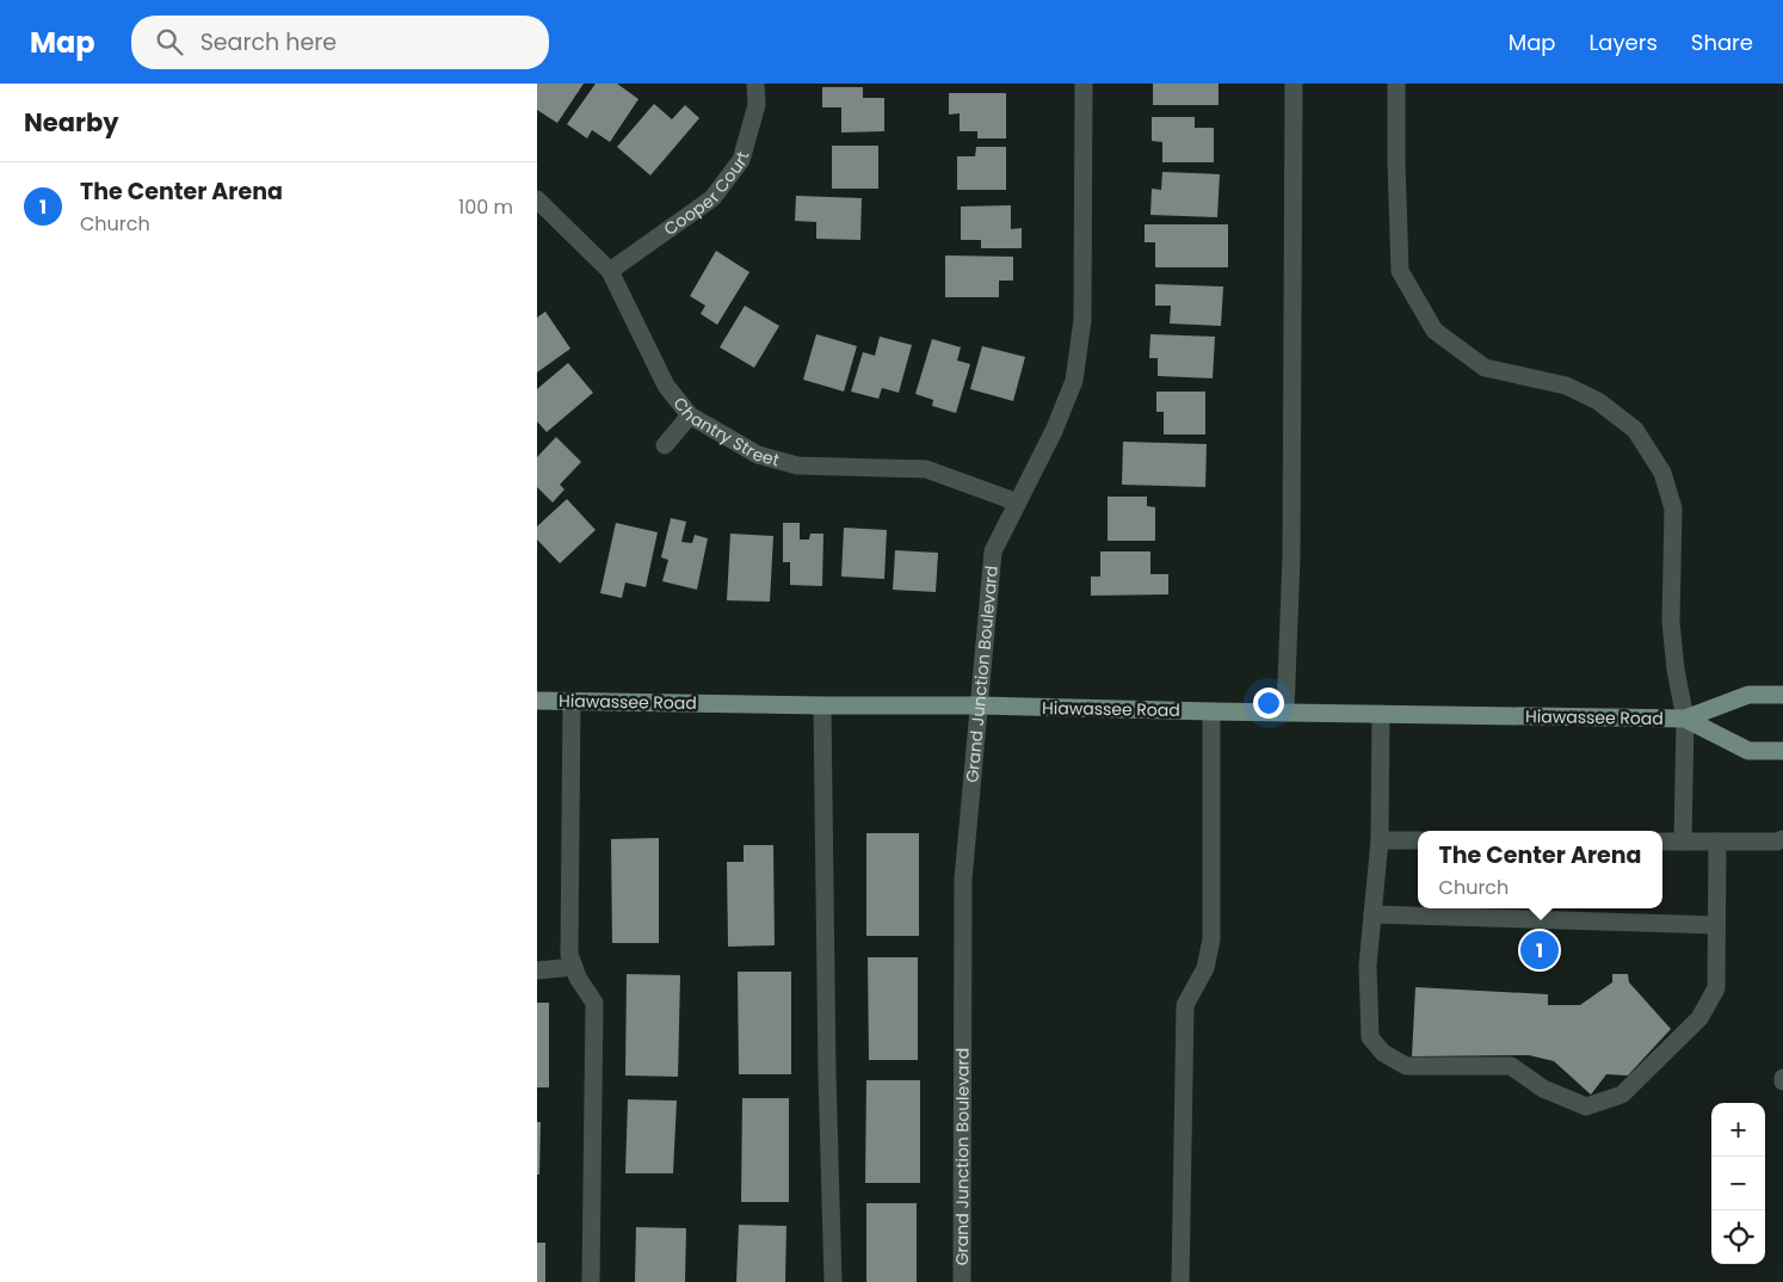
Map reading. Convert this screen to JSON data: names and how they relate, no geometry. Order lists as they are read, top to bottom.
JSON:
{
  "streets": {
    "main road": ["Hiawassee Road"],
    "street": ["Cooper Court", "Chantry Street", "Grand Junction Boulevard"]
  },
  "crossings": [
    ["Cooper Court", "Chantry Street"],
    ["Chantry Street", "Grand Junction Boulevard"],
    ["Grand Junction Boulevard", "Hiawassee Road"]
  ],
  "page": {
    "header": "Map",
    "search": "Search here",
    "nav": ["Map", "Layers", "Share"],
    "heading": "Nearby",
    "list": [
      {
        "mark": "1",
        "name": "The Center Arena",
        "note": "Church",
        "value": "100 m"
      }
    ],
    "popup": ["The Center Arena", "Church"],
    "pins": "1",
    "map_buttons": ["+", "−"]
  }
}
